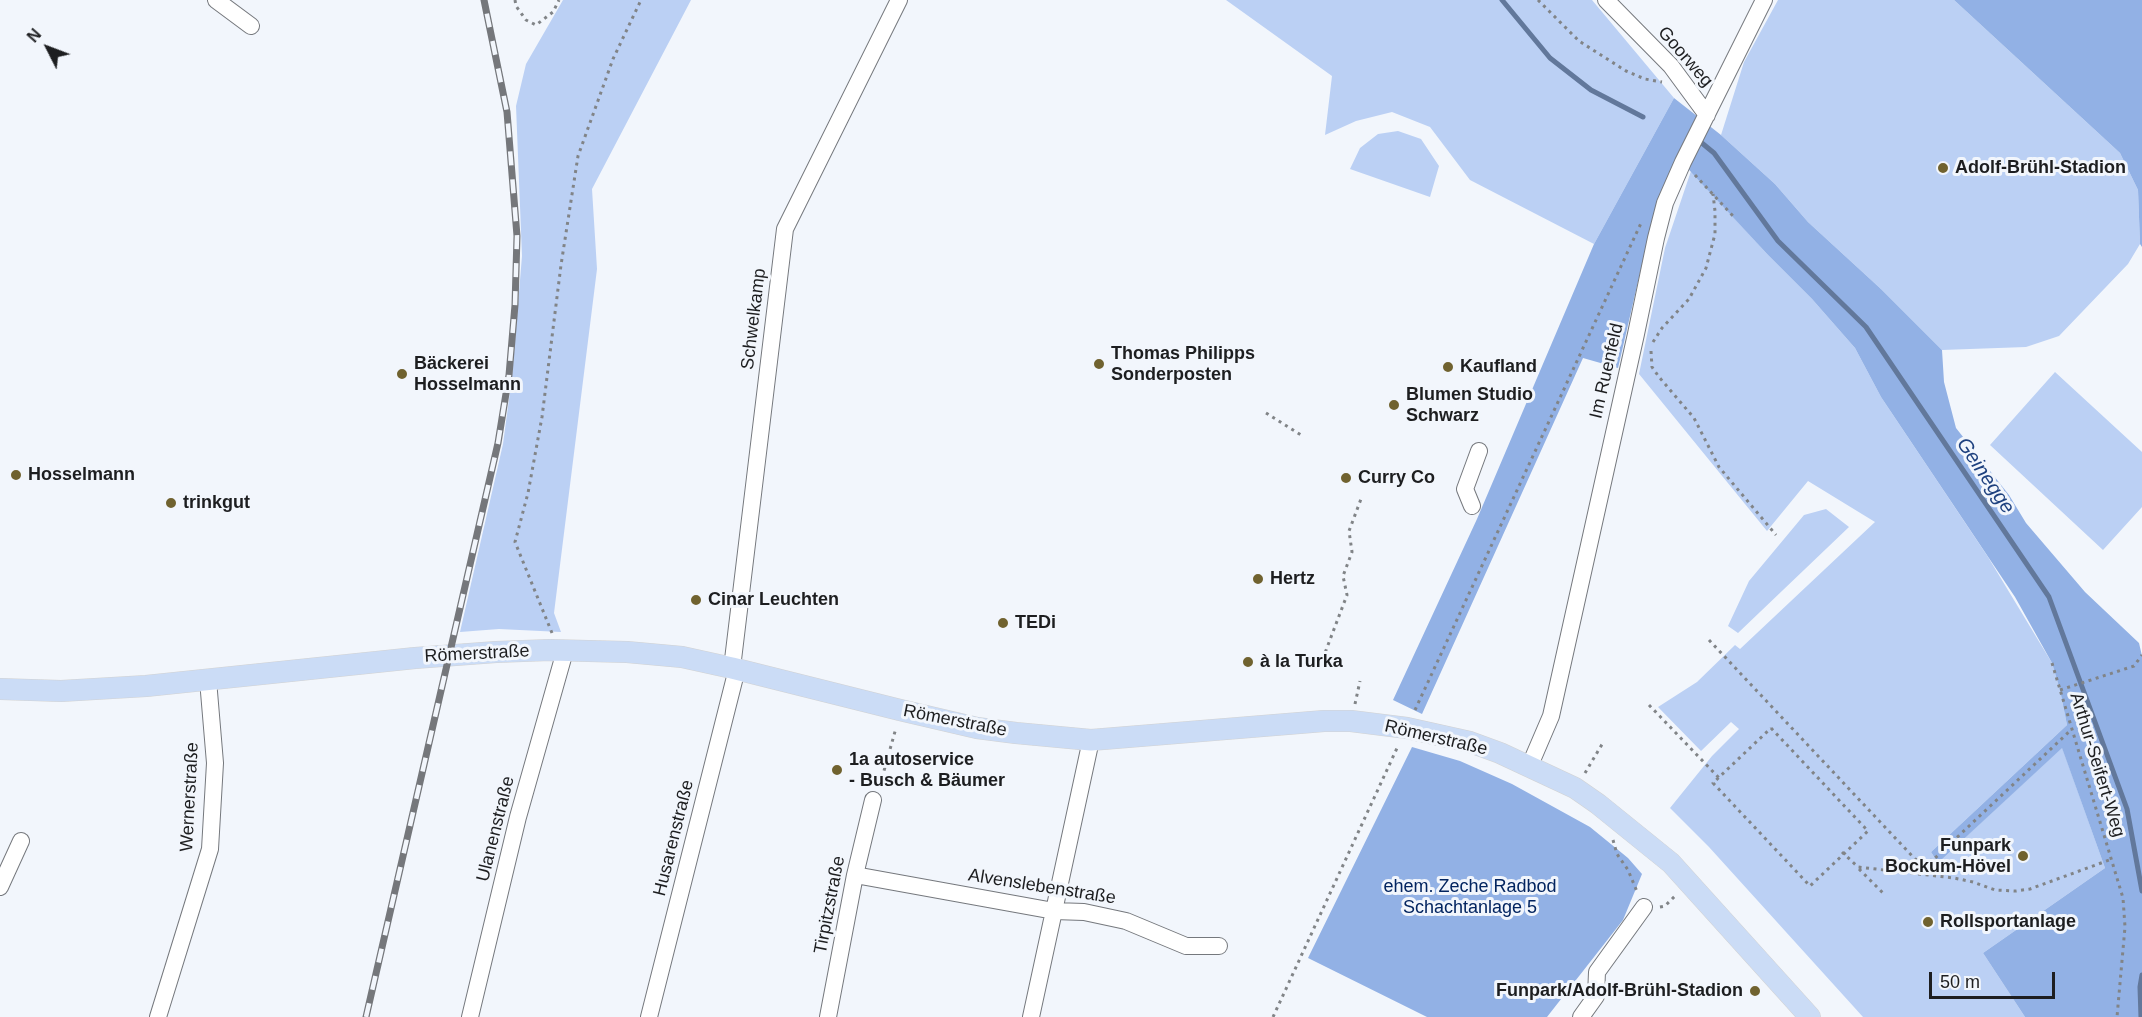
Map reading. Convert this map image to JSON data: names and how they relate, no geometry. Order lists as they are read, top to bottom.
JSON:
{
  "streets": {
    "main road": ["Römerstraße"],
    "street": [
      "Goorweg",
      "Schwelkamp",
      "Im Ruenfeld",
      "Wernerstraße",
      "Ulanenstraße",
      "Husarenstraße",
      "Alvenslebenstraße",
      "Tirpitzstraße"
    ],
    "path": ["Arthur-Seifert-Weg"]
  },
  "crossings": [
    ["Goorweg", "Im Ruenfeld"],
    ["Schwelkamp", "Römerstraße"],
    ["Schwelkamp", "Husarenstraße"],
    ["Im Ruenfeld", "Römerstraße"],
    ["Römerstraße", "Wernerstraße"],
    ["Römerstraße", "Ulanenstraße"],
    ["Römerstraße", "Husarenstraße"],
    ["Alvenslebenstraße", "Tirpitzstraße"]
  ],
  "water": ["Geinegge"],
  "parks": ["ehem. Zeche Radbod Schachtanlage 5"],
  "places": [
    "Adolf-Brühl-Stadion",
    "Thomas Philipps Sonderposten",
    "Kaufland",
    "Bäckerei Hosselmann",
    "Blumen Studio Schwarz",
    "Hosselmann",
    "Curry Co",
    "trinkgut",
    "Hertz",
    "Cinar Leuchten",
    "TEDi",
    "à la Turka",
    "1a autoservice - Busch & Bäumer",
    "Funpark Bockum-Hövel",
    "Rollsportanlage",
    "Funpark/Adolf-Brühl-Stadion"
  ],
  "scale_bar": "50 m",
  "north": "top left"
}
